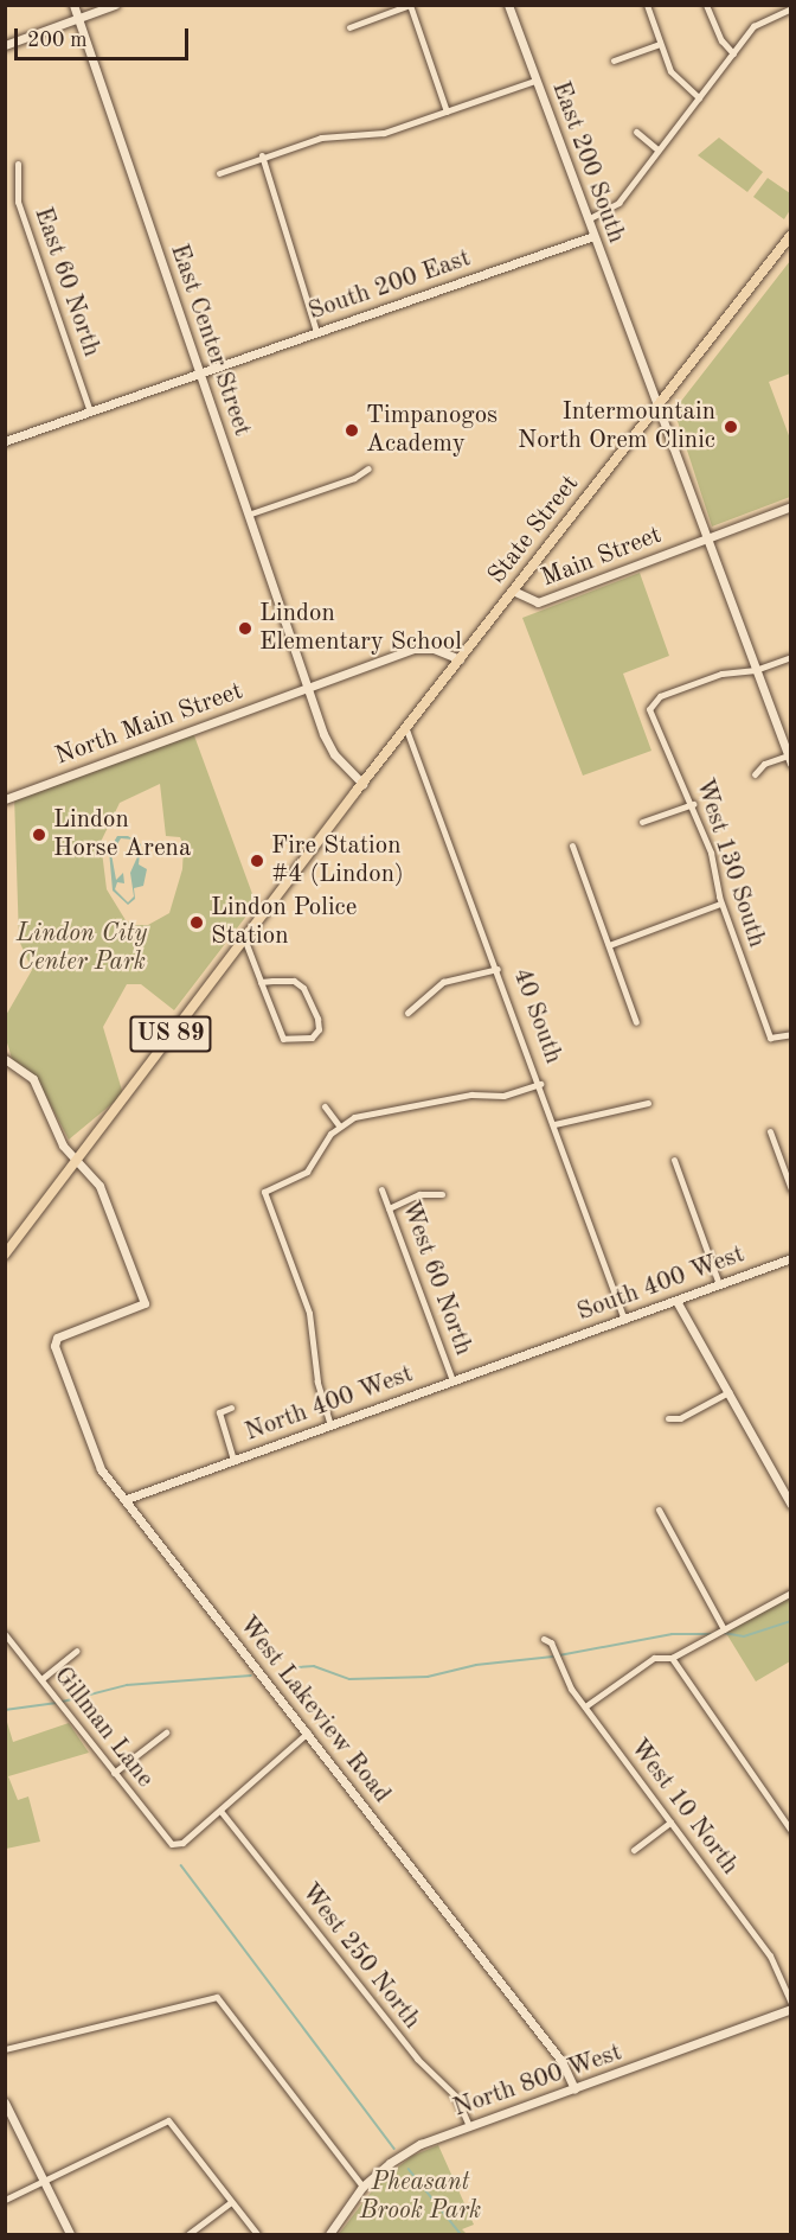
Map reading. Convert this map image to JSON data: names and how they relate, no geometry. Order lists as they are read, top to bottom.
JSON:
{
  "streets": {
    "main road": ["State Street", "US 89"],
    "street": [
      "East 200 South",
      "East 60 North",
      "South 200 East",
      "East Center Street",
      "Main Street",
      "North Main Street",
      "West 130 South",
      "40 South",
      "West 60 North",
      "South 400 West",
      "North 400 West",
      "West Lakeview Road",
      "Gillman Lane",
      "West 10 North",
      "West 250 North",
      "North 800 West"
    ]
  },
  "crossings": [
    ["East 200 South", "South 200 East"],
    ["East 200 South", "State Street"],
    ["East 200 South", "Main Street"],
    ["East 60 North", "South 200 East"],
    ["South 200 East", "East Center Street"],
    ["East Center Street", "State Street"],
    ["East Center Street", "North Main Street"],
    ["East Center Street", "US 89"],
    ["State Street", "Main Street"],
    ["State Street", "40 South"],
    ["State Street", "US 89"],
    ["40 South", "South 400 West"],
    ["US 89", "West Lakeview Road"],
    ["West 60 North", "North 400 West"],
    ["South 400 West", "North 400 West"],
    ["North 400 West", "West Lakeview Road"],
    ["West Lakeview Road", "North 800 West"],
    ["Gillman Lane", "West 250 North"],
    ["West 250 North", "North 800 West"]
  ],
  "parks": ["Lindon City Center Park", "Pheasant Brook Park"],
  "places": [
    "Intermountain North Orem Clinic",
    "Timpanogos Academy",
    "Lindon Elementary School",
    "Lindon Horse Arena",
    "Fire Station #4 (Lindon)",
    "Lindon Police Station"
  ],
  "scale_bar": "200 m"
}
